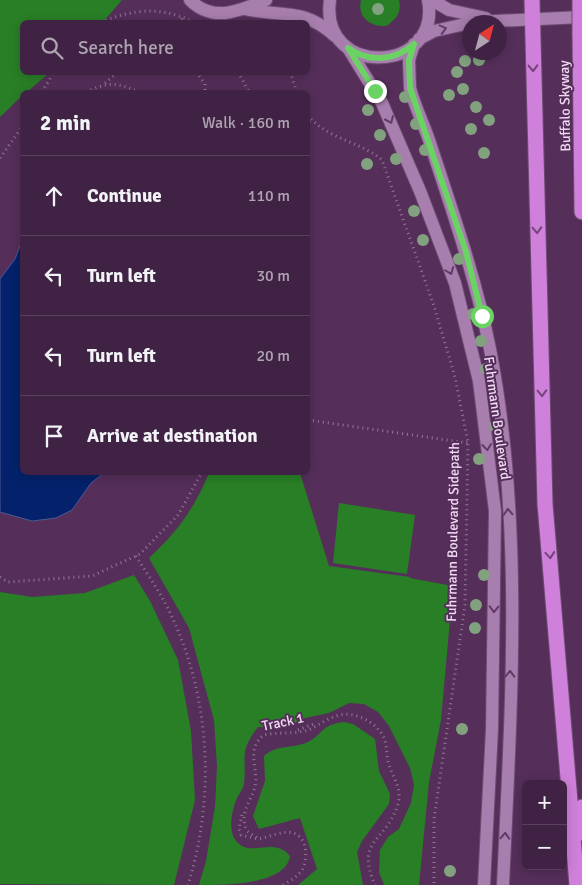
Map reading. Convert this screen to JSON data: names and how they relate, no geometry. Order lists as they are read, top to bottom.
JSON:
{
  "streets": {
    "highway": ["Buffalo Skyway"],
    "street": ["Fuhrmann Boulevard"],
    "path": ["Fuhrmann Boulevard Sidepath", "Track 1"]
  },
  "north": "top right",
  "page": {
    "search": "Search here",
    "heading": ["2 min", "Walk · 160 m"],
    "list": [
      ["Continue", "110 m"],
      ["Turn left", "30 m"],
      ["Turn left", "20 m"],
      "Arrive at destination"
    ],
    "map_buttons": ["+", "−"]
  }
}
